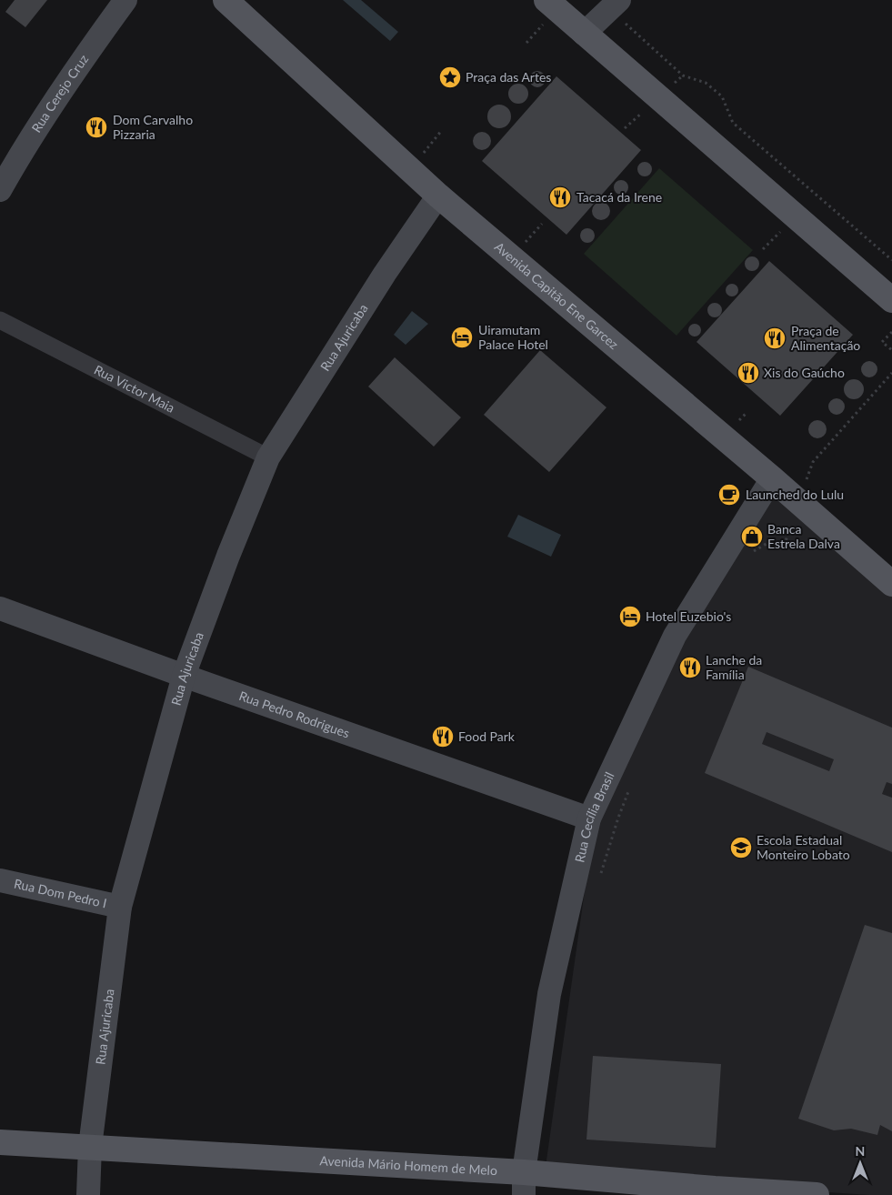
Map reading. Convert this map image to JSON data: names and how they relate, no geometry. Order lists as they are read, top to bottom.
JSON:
{
  "streets": {
    "main road": ["Avenida Capitão Ene Garcez", "Avenida Mário Homem de Melo"],
    "street": [
      "Rua Cerejo Cruz",
      "Rua Ajuricaba",
      "Rua Victor Maia",
      "Rua Pedro Rodrigues",
      "Rua Cecília Brasil",
      "Rua Dom Pedro I"
    ]
  },
  "crossings": [
    ["Avenida Capitão Ene Garcez", "Rua Ajuricaba"],
    ["Avenida Capitão Ene Garcez", "Rua Cecília Brasil"],
    ["Rua Ajuricaba", "Rua Victor Maia"],
    ["Rua Ajuricaba", "Rua Pedro Rodrigues"],
    ["Rua Ajuricaba", "Rua Dom Pedro I"],
    ["Rua Ajuricaba", "Avenida Mário Homem de Melo"],
    ["Rua Pedro Rodrigues", "Rua Cecília Brasil"],
    ["Rua Cecília Brasil", "Avenida Mário Homem de Melo"]
  ],
  "places": {
    "place": ["Praça das Artes"],
    "restaurant": [
      "Dom Carvalho Pizzaria",
      "Tacacá da Irene",
      "Praça de Alimentação",
      "Xis do Gaúcho",
      "Lanche da Família",
      "Food Park"
    ],
    "hotel": ["Uiramutam Palace Hotel", "Hotel Euzebio's"],
    "cafe": ["Launched do Lulu"],
    "shop": ["Banca Estrela Dalva"],
    "school or university": ["Escola Estadual Monteiro Lobato"]
  },
  "north": "top"
}
